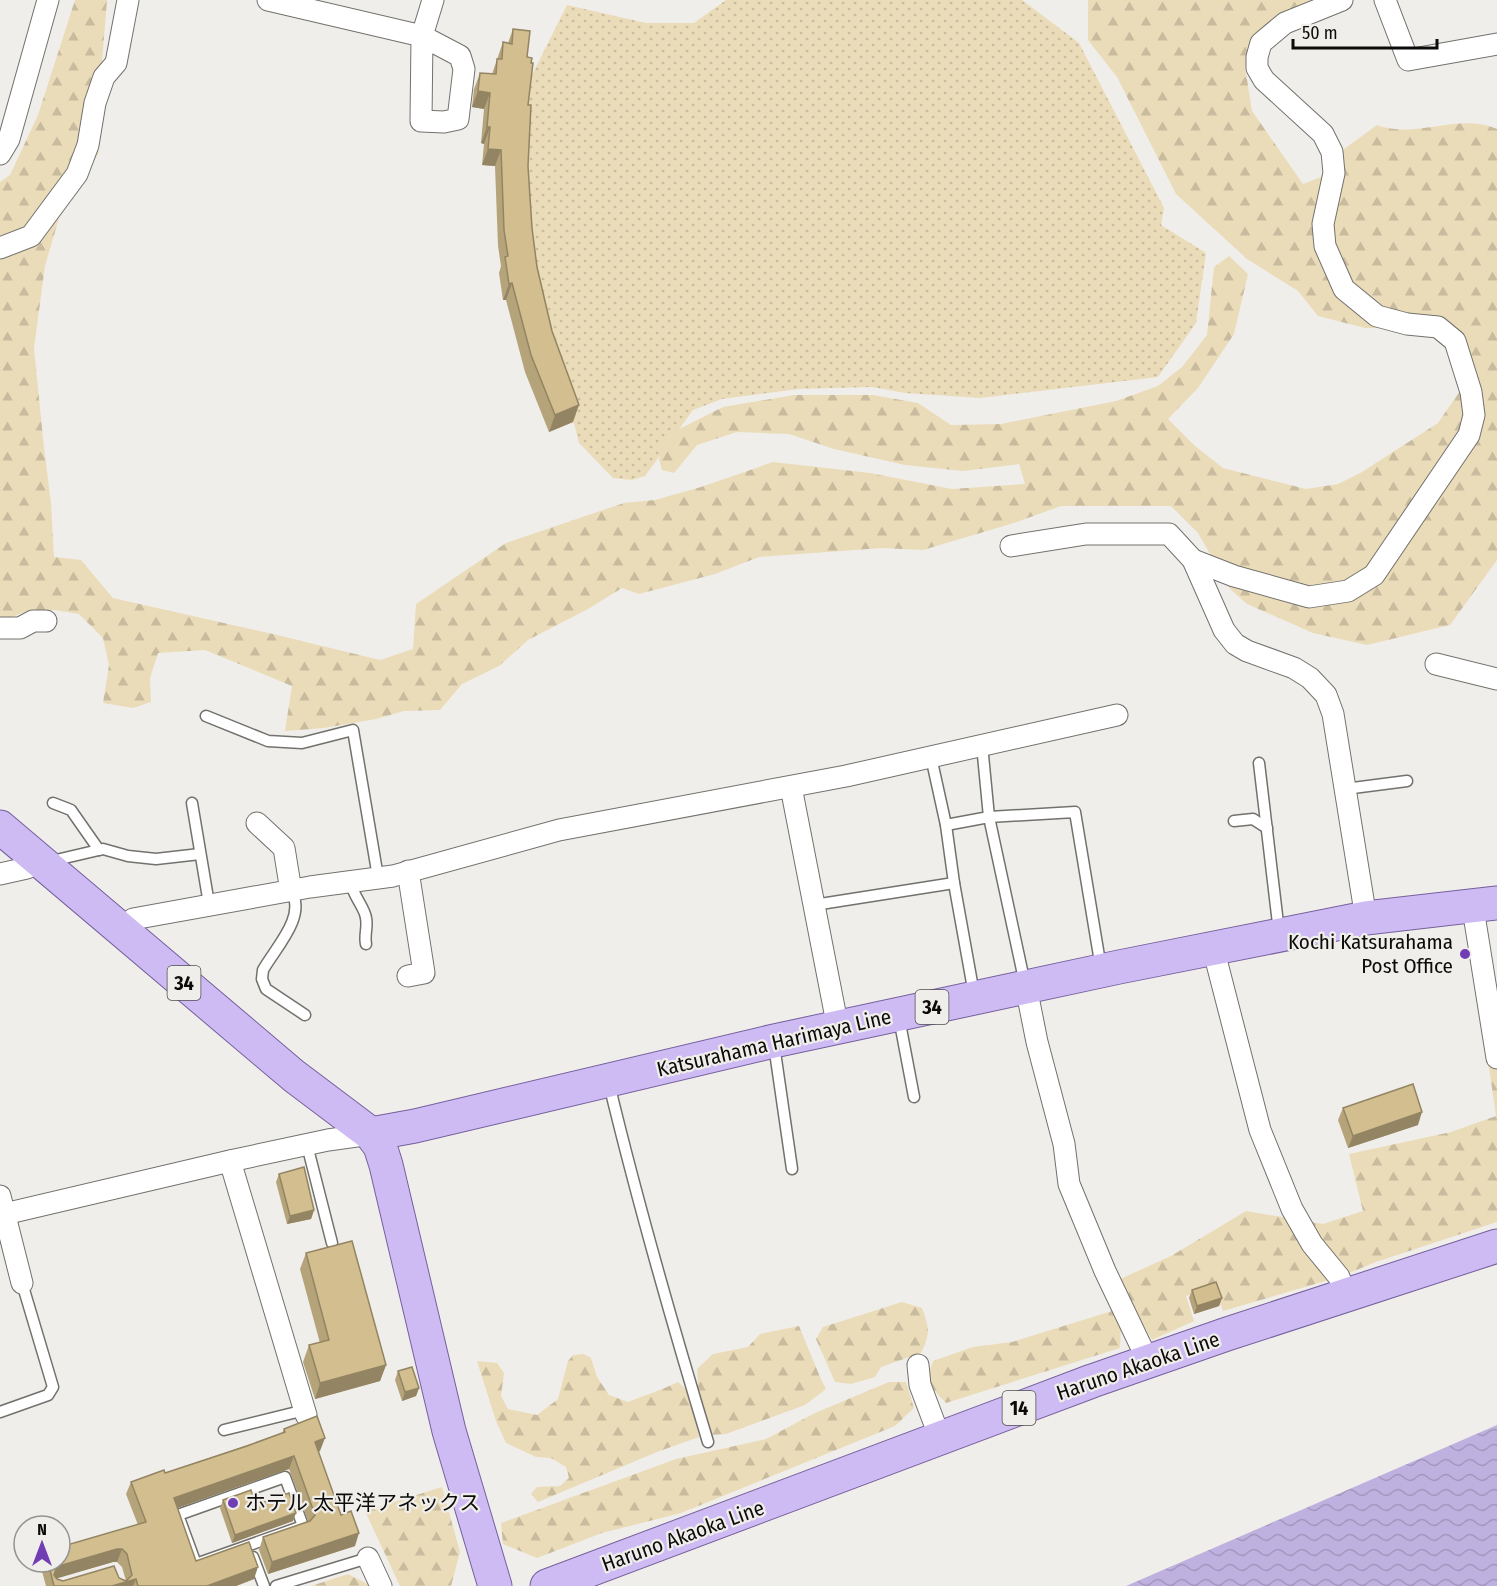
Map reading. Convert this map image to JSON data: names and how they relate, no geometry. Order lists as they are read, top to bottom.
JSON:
{
  "streets": {
    "main road": [
      "34",
      "Katsurahama Harimaya Line",
      "Haruno Akaoka Line",
      "14"
    ]
  },
  "crossings": [
    ["34", "Katsurahama Harimaya Line"]
  ],
  "places": ["Kochi Katsurahama Post Office", "ホテル 太平洋アネックス"],
  "scale_bar": "50 m",
  "north": "top"
}
